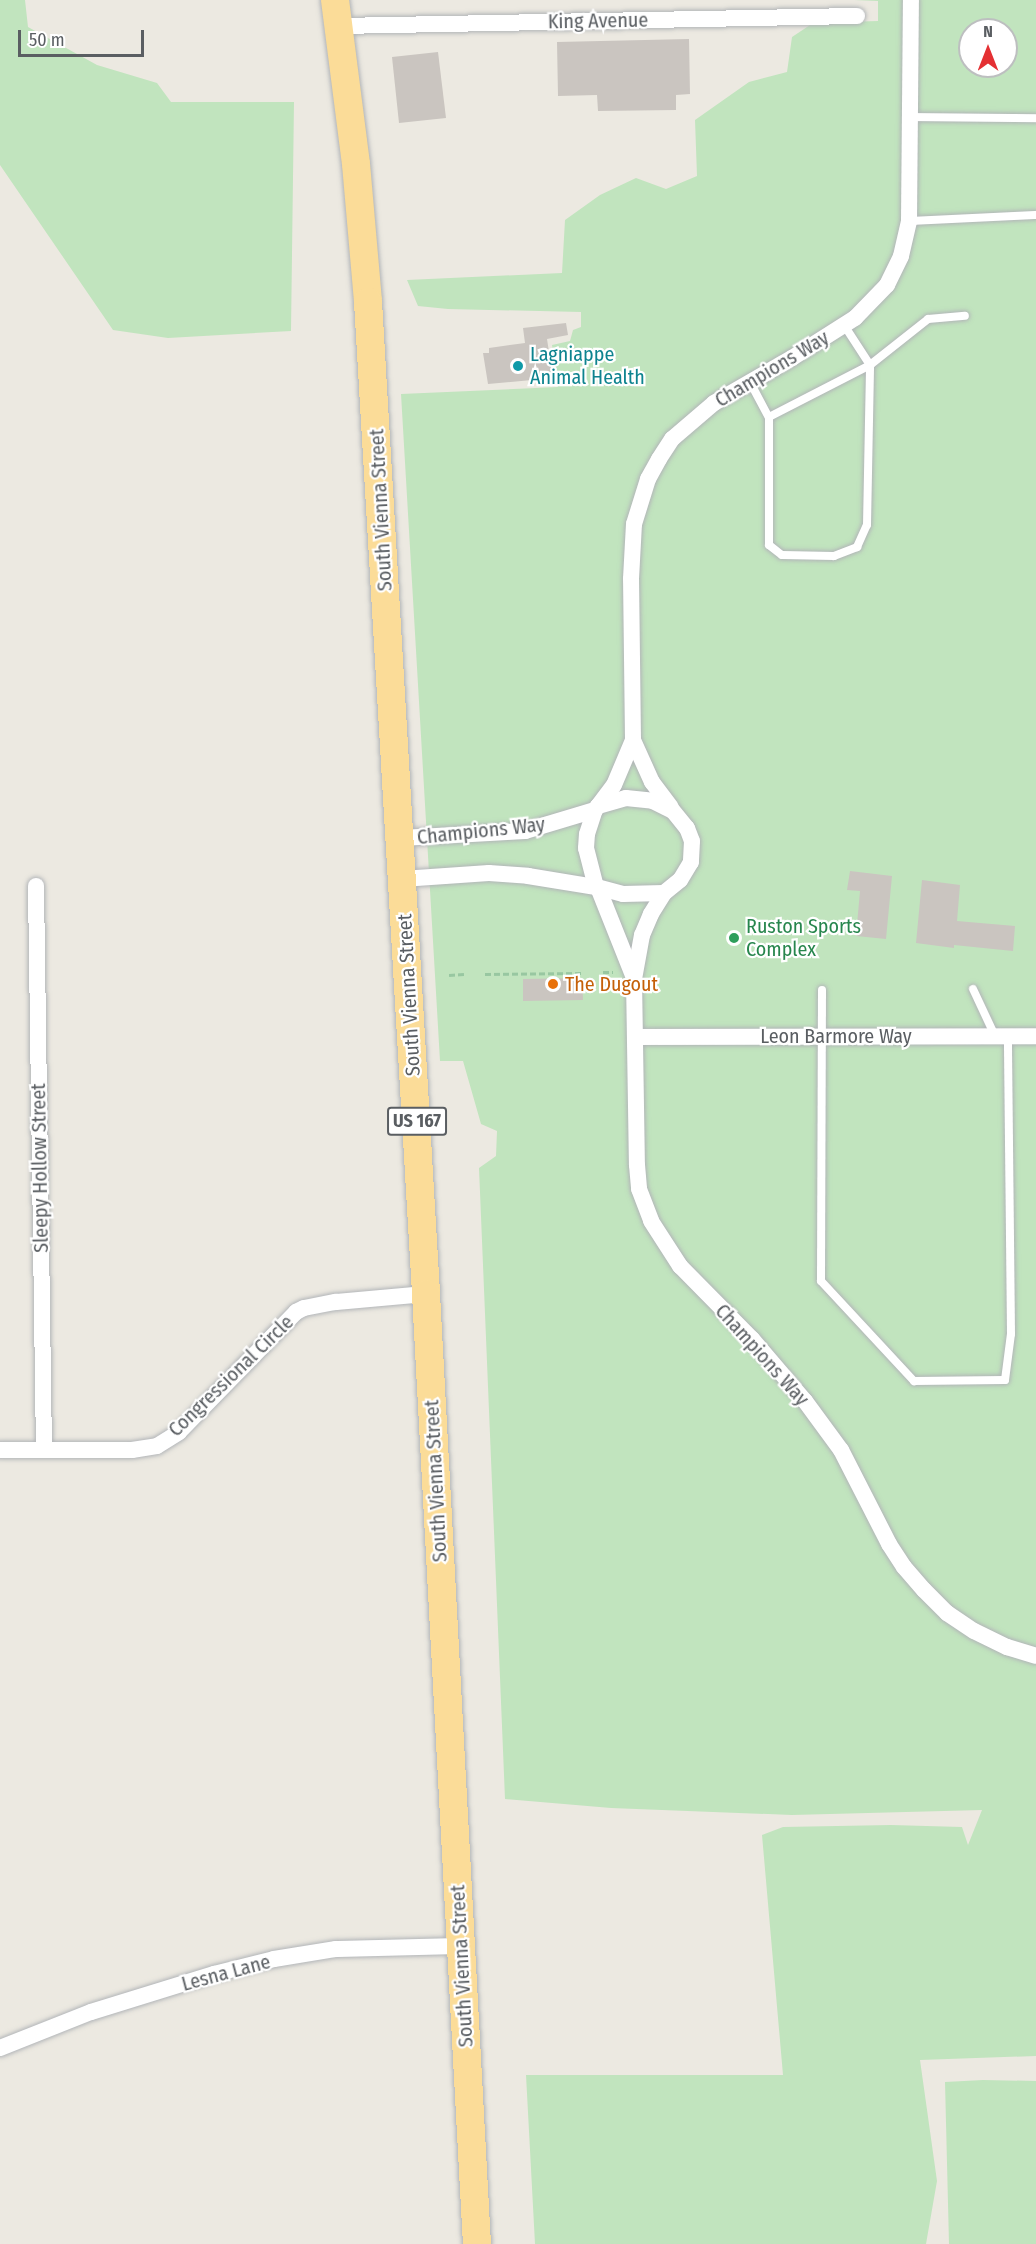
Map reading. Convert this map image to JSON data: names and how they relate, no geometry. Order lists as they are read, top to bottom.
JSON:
{
  "streets": {
    "highway": ["South Vienna Street", "US 167"],
    "street": [
      "King Avenue",
      "Champions Way",
      "Leon Barmore Way",
      "Sleepy Hollow Street",
      "Congressional Circle",
      "Lesna Lane"
    ]
  },
  "crossings": [
    ["King Avenue", "South Vienna Street"],
    ["Champions Way", "South Vienna Street"],
    ["Champions Way", "Leon Barmore Way"],
    ["South Vienna Street", "Congressional Circle"],
    ["South Vienna Street", "Lesna Lane"],
    ["Sleepy Hollow Street", "Congressional Circle"]
  ],
  "places": ["Lagniappe Animal Health", "Ruston Sports Complex", "The Dugout"],
  "scale_bar": "50 m",
  "north": "top"
}
